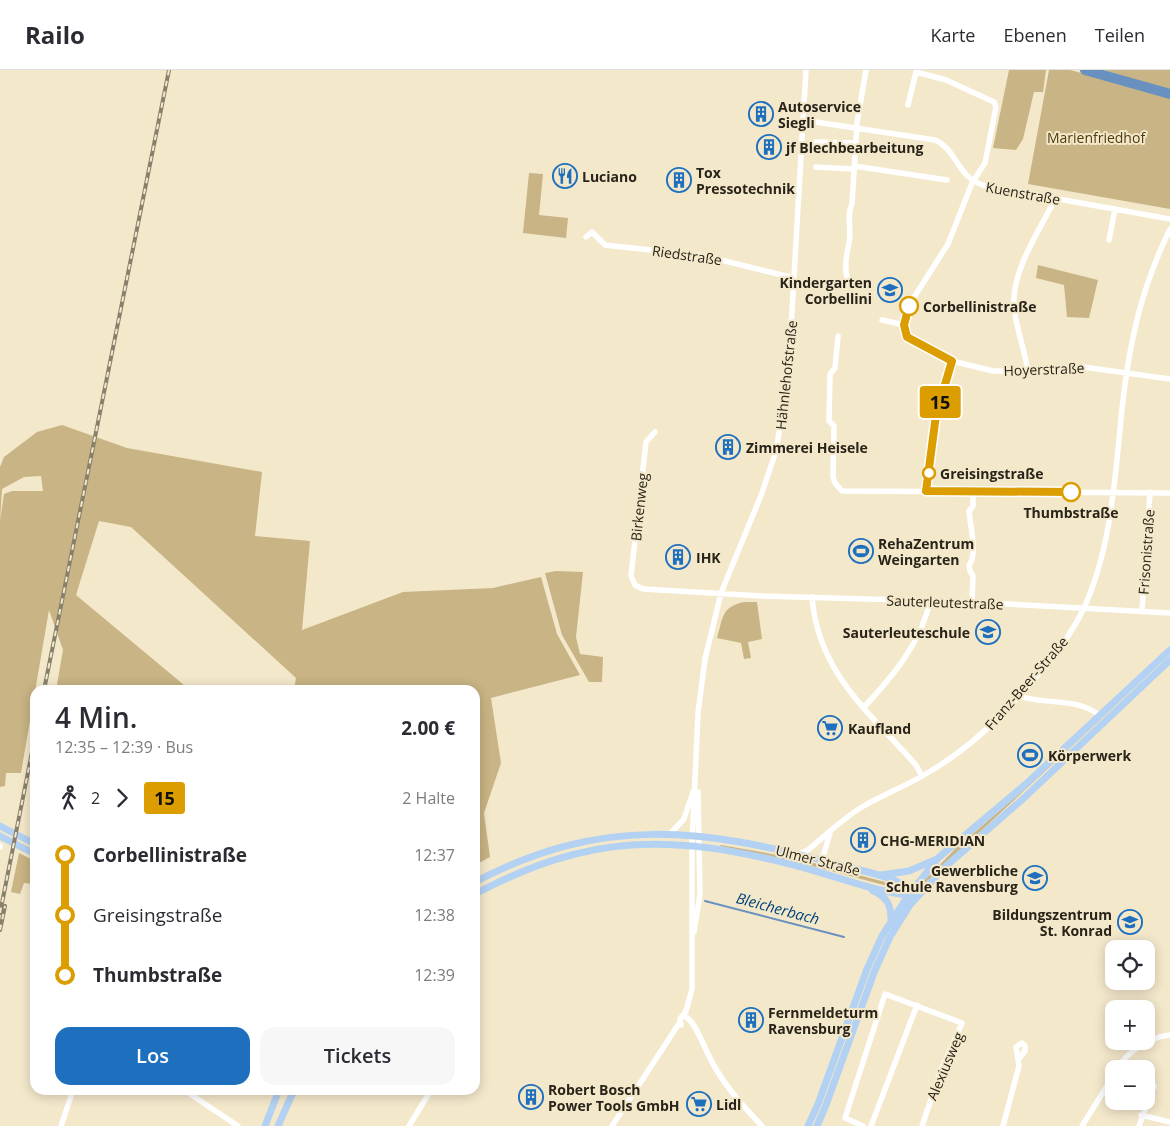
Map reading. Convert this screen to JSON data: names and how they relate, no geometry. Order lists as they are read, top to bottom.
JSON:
{
  "streets": {
    "main road": ["Ulmer Straße"],
    "street": [
      "Kuenstraße",
      "Riedstraße",
      "Hoyerstraße",
      "Hähnlehofstraße",
      "Birkenweg",
      "Frisonistraße",
      "Sauterleutestraße",
      "Franz-Beer-Straße",
      "Alexiusweg"
    ]
  },
  "crossings": [
    ["Kuenstraße", "Hähnlehofstraße"],
    ["Riedstraße", "Hähnlehofstraße"],
    ["Hoyerstraße", "Franz-Beer-Straße"],
    ["Hähnlehofstraße", "Sauterleutestraße"],
    ["Birkenweg", "Sauterleutestraße"],
    ["Frisonistraße", "Sauterleutestraße"],
    ["Sauterleutestraße", "Franz-Beer-Straße"],
    ["Franz-Beer-Straße", "Ulmer Straße"]
  ],
  "water": ["Bleicherbach"],
  "parks": ["Marienfriedhof"],
  "places": {
    "building": [
      "Autoservice Siegli",
      "jf Blechbearbeitung",
      "Tox Pressotechnik",
      "Zimmerei Heisele",
      "IHK",
      "CHG-MERIDIAN",
      "Fernmeldeturm Ravensburg",
      "Robert Bosch Power Tools GmbH"
    ],
    "restaurant": ["Luciano"],
    "school or university": [
      "Kindergarten Corbellini",
      "Sauterleuteschule",
      "Gewerbliche Schule Ravensburg",
      "Bildungszentrum St. Konrad"
    ],
    "other": ["Corbellinistraße", "Greisingstraße", "Thumbstraße"],
    "sports": ["RehaZentrum Weingarten", "Körperwerk"],
    "supermarket": ["Kaufland", "Lidl"]
  },
  "lines": ["bus line 15"],
  "page": {
    "header": "Railo",
    "nav": ["Karte", "Ebenen", "Teilen"],
    "on_map": "15",
    "heading": ["4 Min.", "12:35 – 12:39 · Bus", "2.00 €"],
    "legs": ["2", "15", "2 Halte"],
    "list": [
      {
        "name": "Corbellinistraße",
        "value": "12:37"
      },
      {
        "name": "Greisingstraße",
        "value": "12:38"
      },
      {
        "name": "Thumbstraße",
        "value": "12:39"
      }
    ],
    "map_buttons": ["+", "−"],
    "buttons": ["Los", "Tickets"]
  }
}
